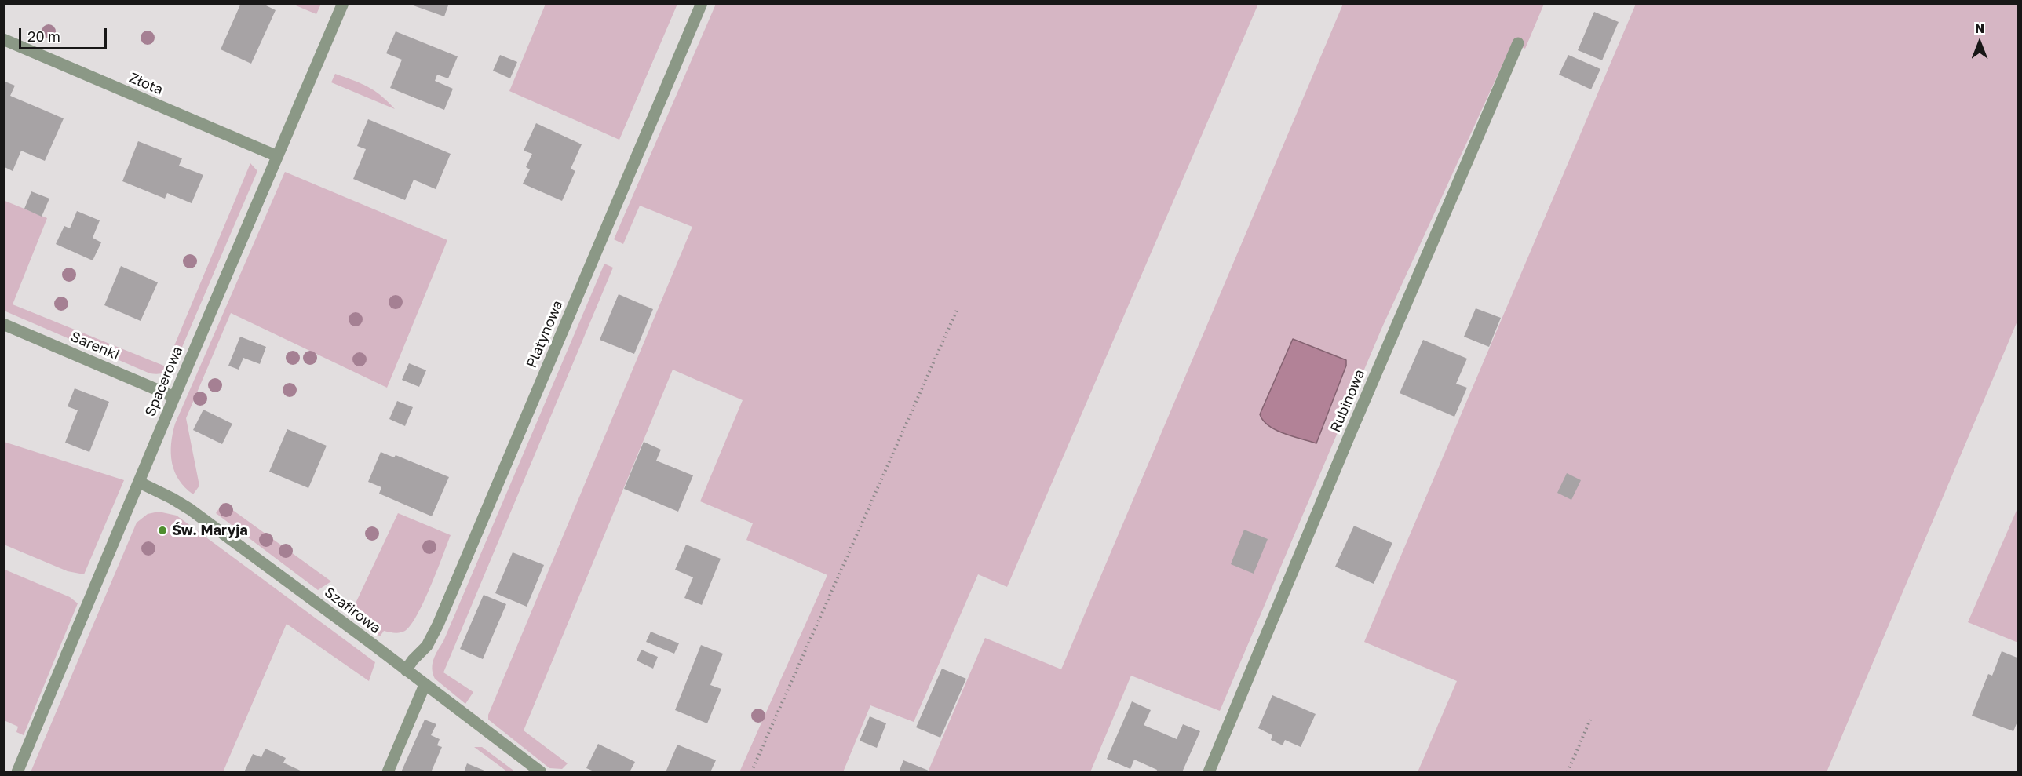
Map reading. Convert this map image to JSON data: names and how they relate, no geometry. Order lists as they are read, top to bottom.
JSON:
{
  "streets": {
    "street": [
      "Złota",
      "Platynowa",
      "Sarenki",
      "Spacerowa",
      "Rubinowa",
      "Szafirowa"
    ]
  },
  "crossings": [
    ["Złota", "Spacerowa"],
    ["Platynowa", "Szafirowa"],
    ["Sarenki", "Spacerowa"],
    ["Spacerowa", "Szafirowa"]
  ],
  "places": ["Św. Maryja"],
  "scale_bar": "20 m",
  "north": "top"
}
